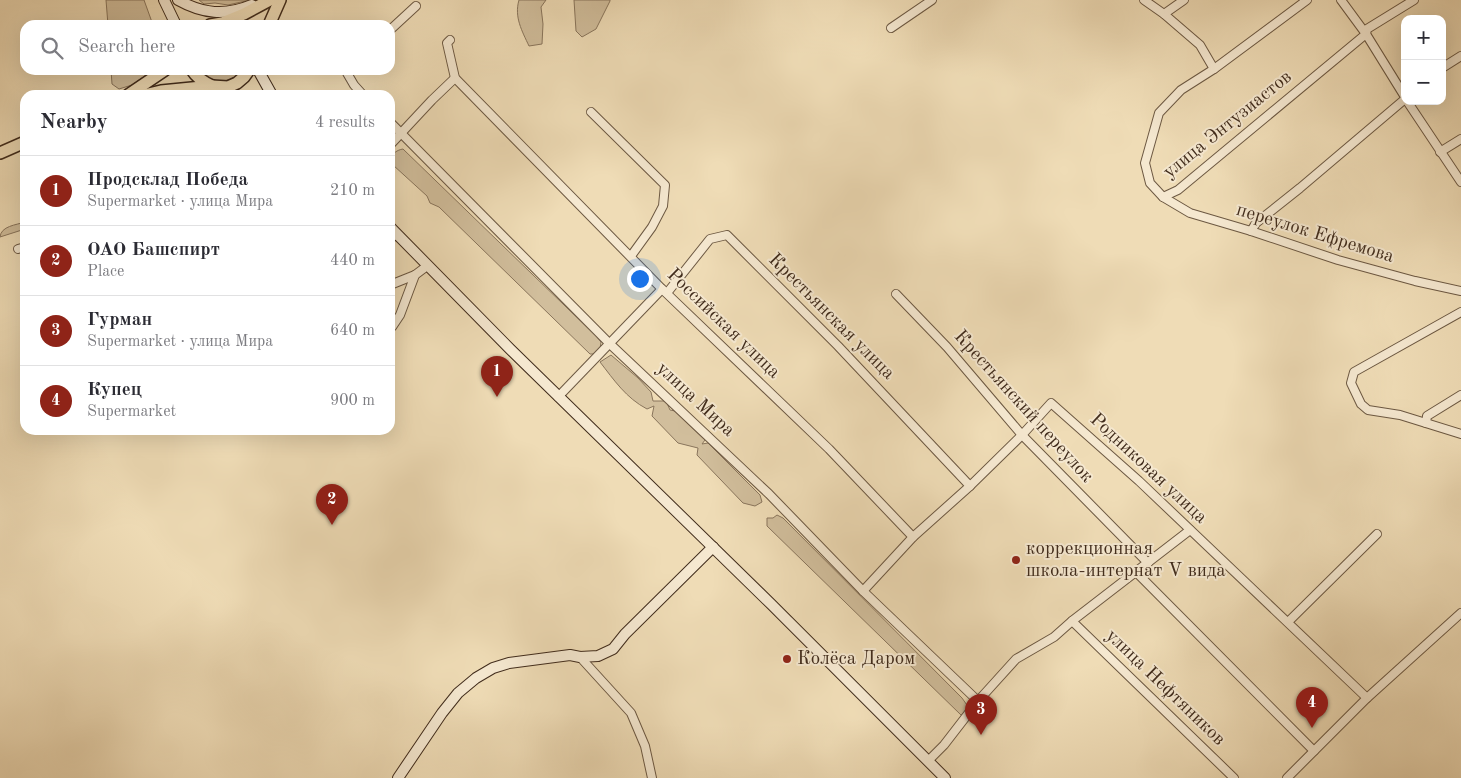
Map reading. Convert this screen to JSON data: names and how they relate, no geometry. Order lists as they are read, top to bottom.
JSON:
{
  "streets": {
    "street": [
      "улица Энтузиастов",
      "переулок Ефремова",
      "Крестьянская улица",
      "Российская улица",
      "улица Мира",
      "Крестьянский переулок",
      "Родниковая улица",
      "улица Нефтяников"
    ]
  },
  "crossings": [
    ["улица Энтузиастов", "переулок Ефремова"],
    ["Крестьянская улица", "Российская улица"],
    ["Крестьянский переулок", "Родниковая улица"]
  ],
  "places": ["коррекционная школа-интернат V вида", "Колёса Даром"],
  "page": {
    "map_buttons": ["+", "−"],
    "search": "Search here",
    "heading": ["Nearby", "4 results"],
    "list": [
      {
        "mark": "1",
        "name": "Продсклад Победа",
        "note": "Supermarket · улица Мира",
        "value": "210 m"
      },
      {
        "mark": "2",
        "name": "ОАО Башспирт",
        "note": "Place",
        "value": "440 m"
      },
      {
        "mark": "3",
        "name": "Гурман",
        "note": "Supermarket · улица Мира",
        "value": "640 m"
      },
      {
        "mark": "4",
        "name": "Купец",
        "note": "Supermarket",
        "value": "900 m"
      }
    ],
    "pins": [
      "1",
      "2",
      "4",
      "3"
    ]
  }
}
